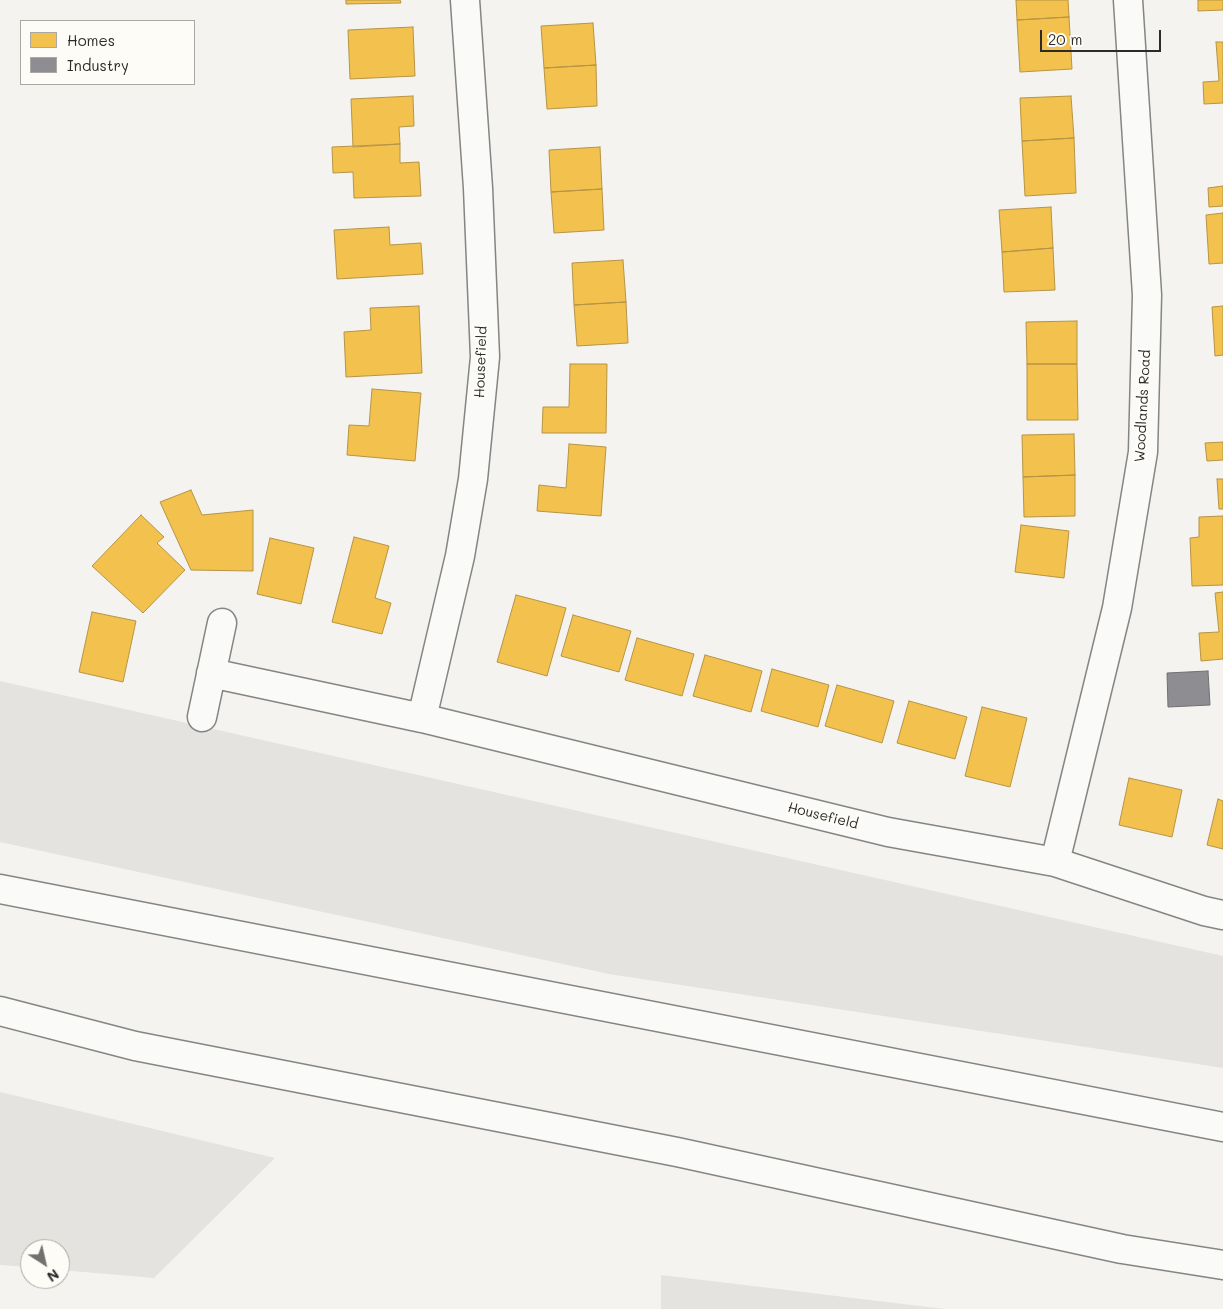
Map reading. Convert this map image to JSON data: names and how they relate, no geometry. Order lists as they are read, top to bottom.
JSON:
{
  "streets": {
    "main road": ["Housefield", "Woodlands Road"]
  },
  "crossings": [
    ["Housefield", "Woodlands Road"]
  ],
  "legend": ["Homes", "Industry"],
  "scale_bar": "20 m",
  "north": "bottom right"
}
